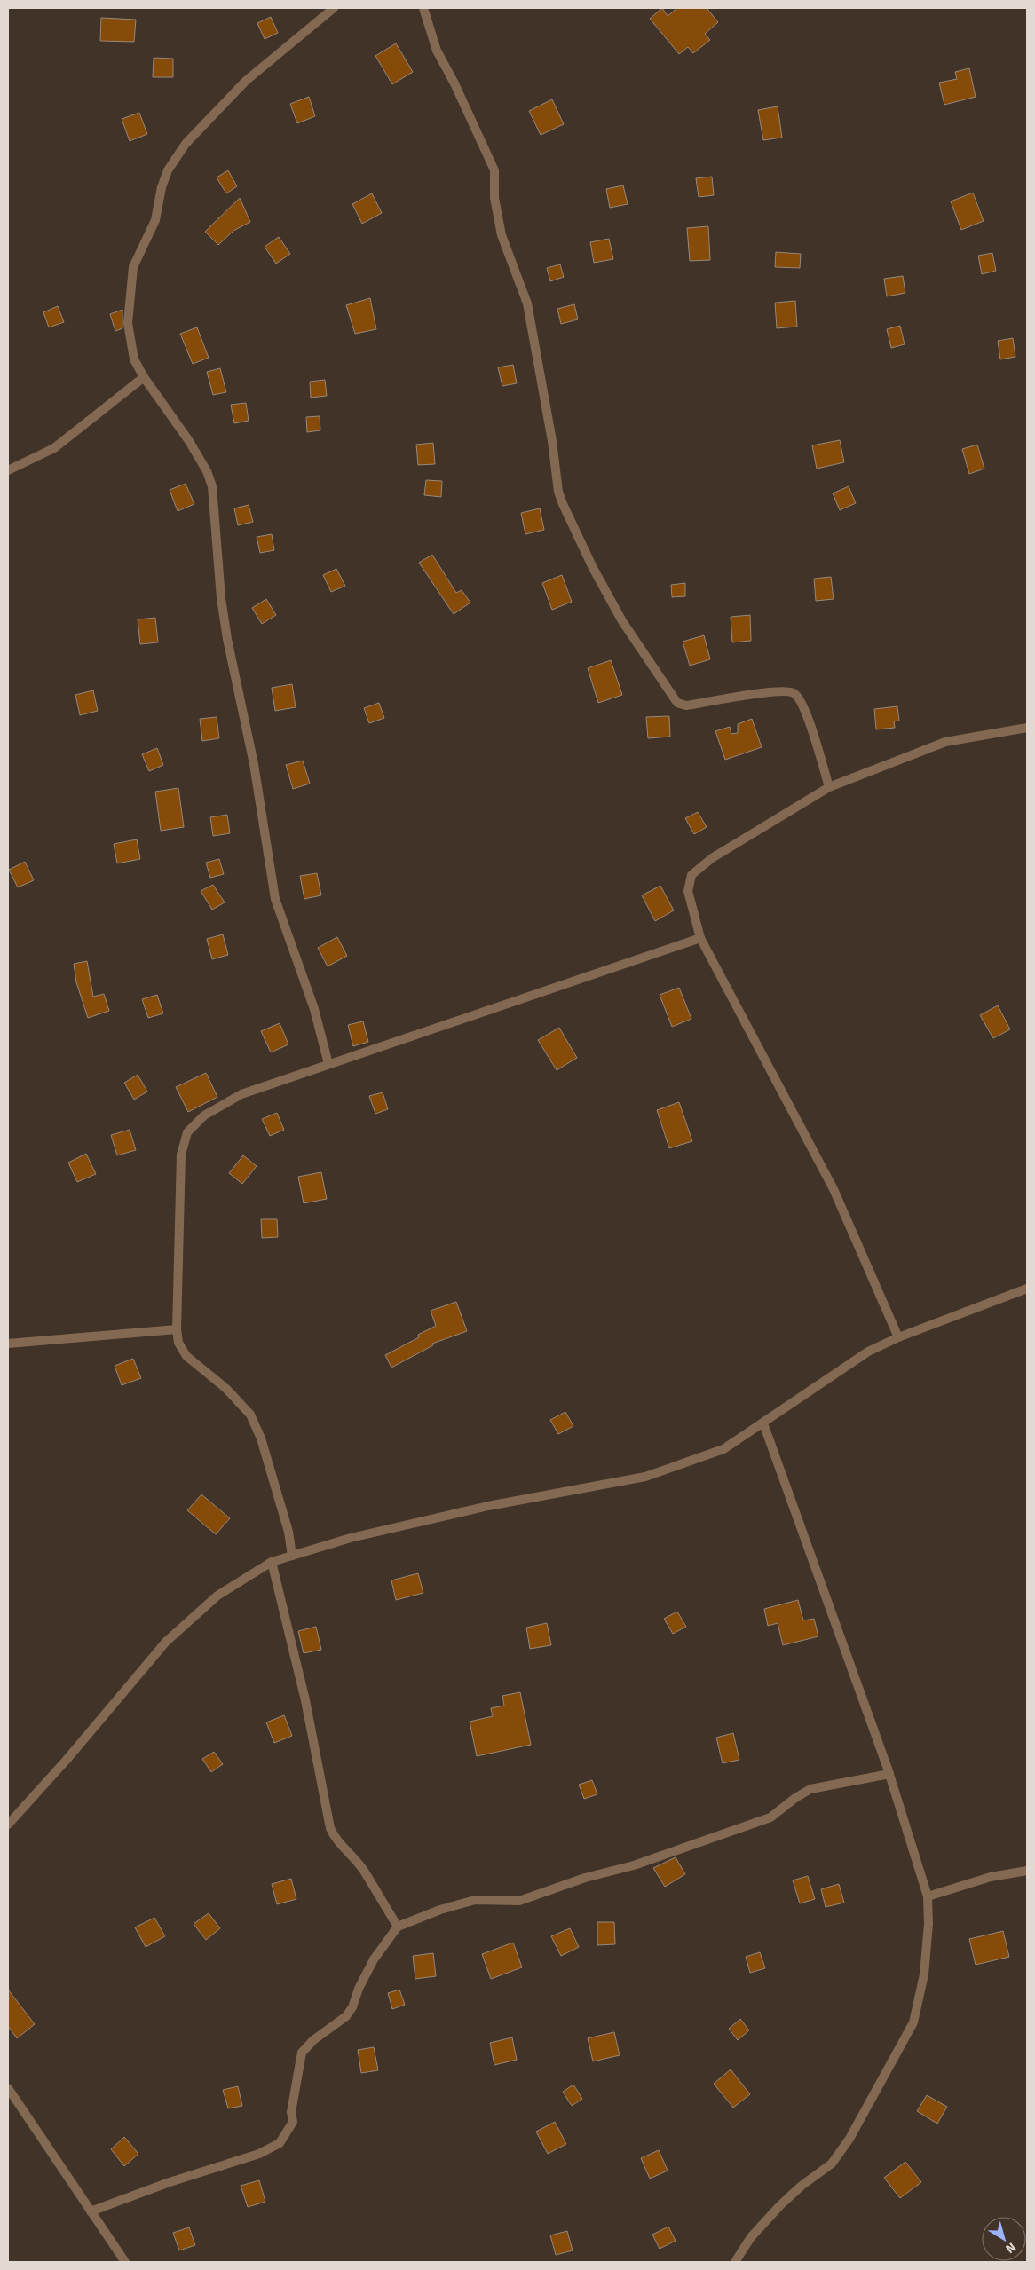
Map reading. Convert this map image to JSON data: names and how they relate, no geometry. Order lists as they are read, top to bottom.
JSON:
{
  "north": "bottom right"
}
